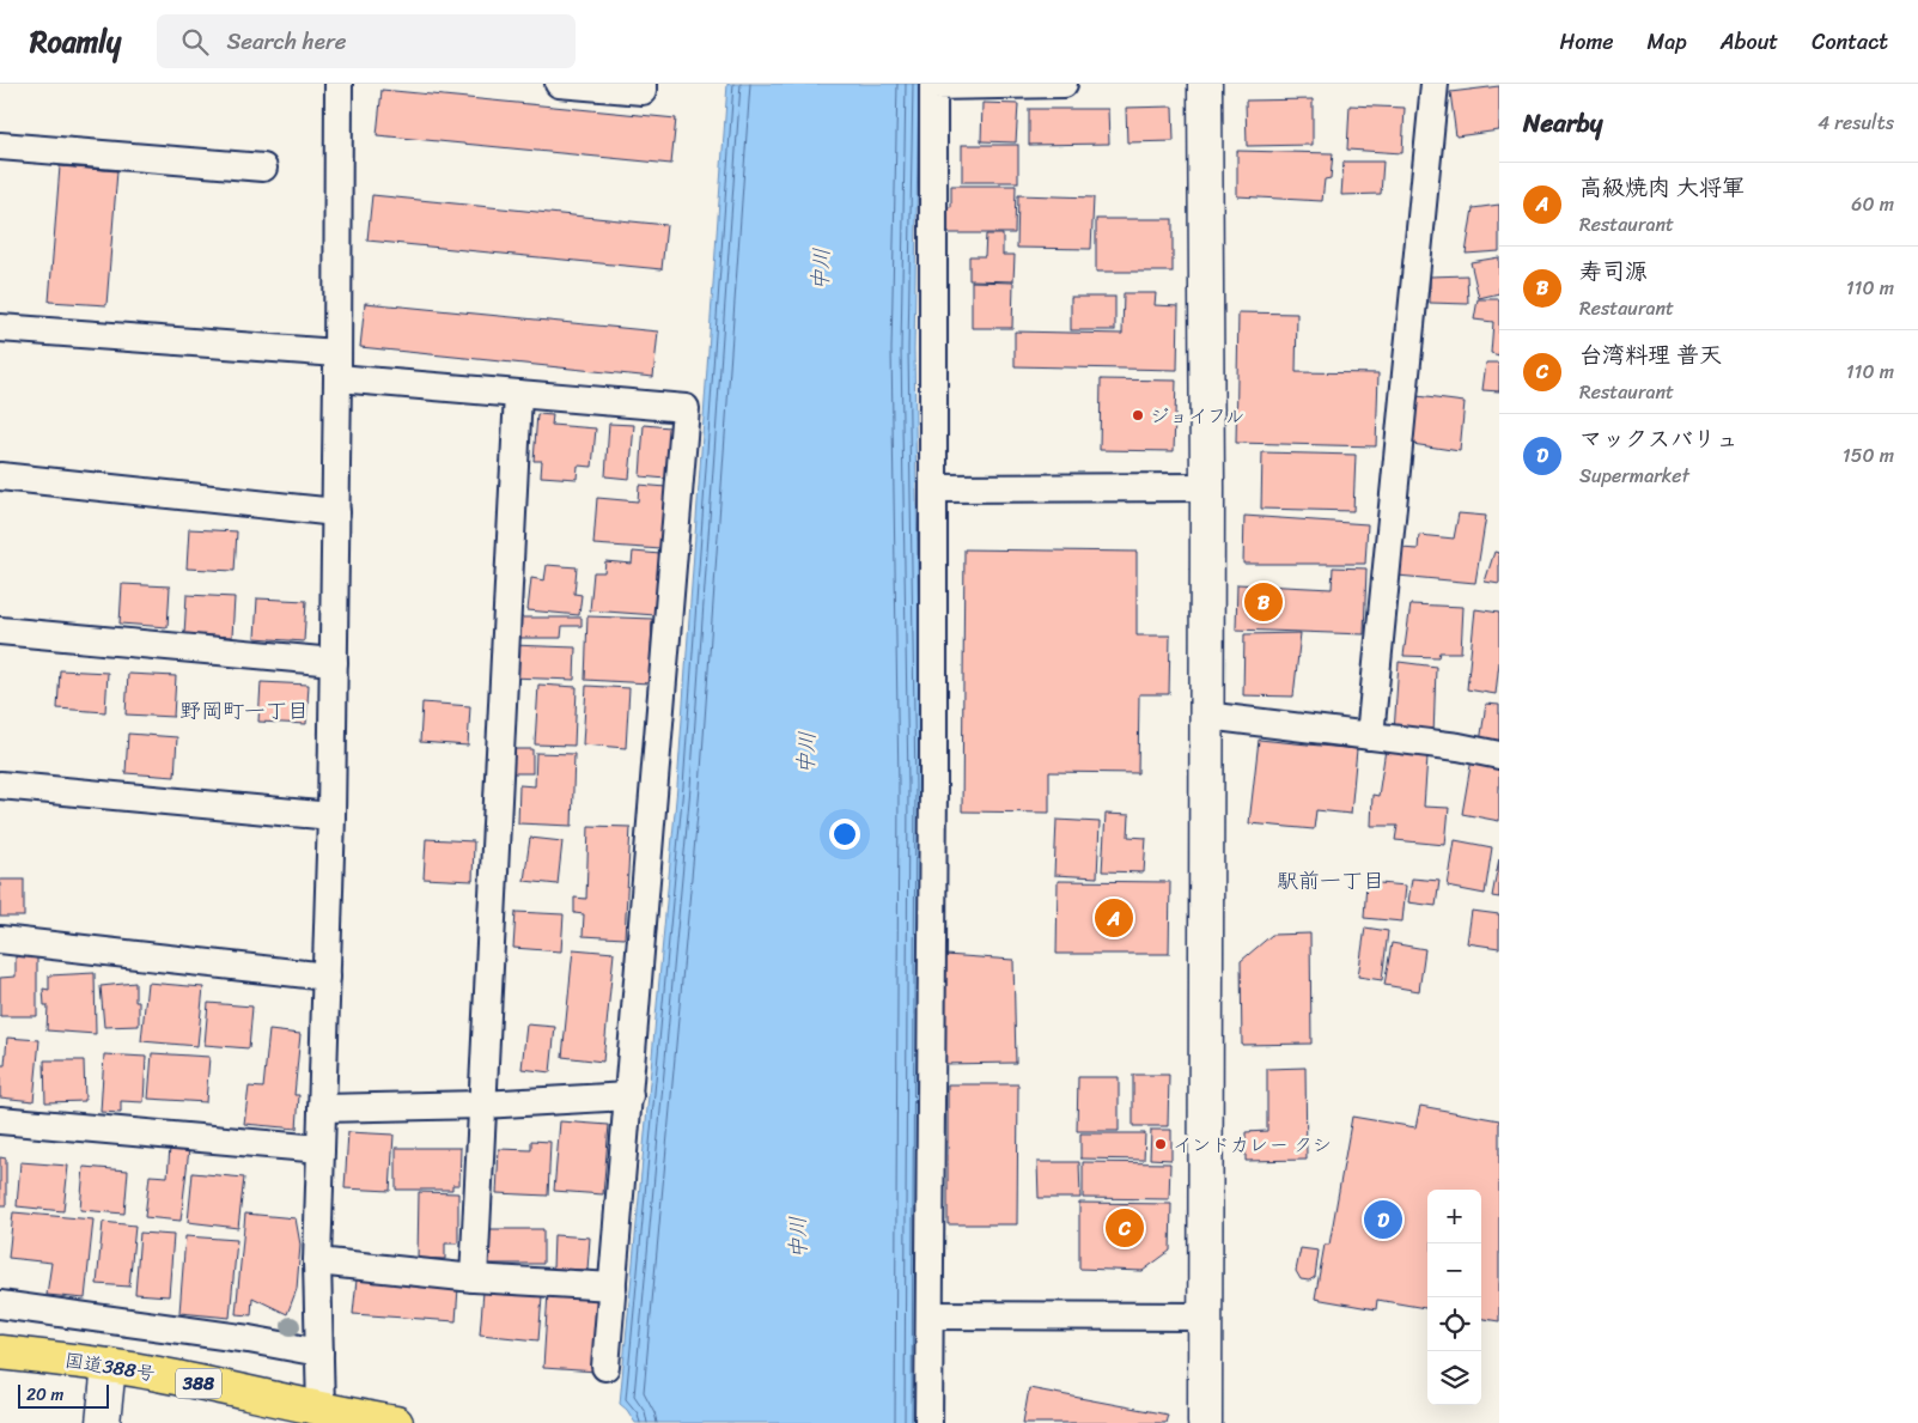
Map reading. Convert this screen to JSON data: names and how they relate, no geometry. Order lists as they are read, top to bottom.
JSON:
{
  "streets": {
    "highway": ["国道388号", "388"]
  },
  "districts": ["野岡町一丁目", "駅前一丁目"],
  "water": ["中川"],
  "places": ["ジョイフル", "インドカレー クシ"],
  "scale_bar": "20 m",
  "page": {
    "header": "Roamly",
    "search": "Search here",
    "nav": [
      "Home",
      "Map",
      "About",
      "Contact"
    ],
    "heading": ["Nearby", "4 results"],
    "list": [
      {
        "mark": "A",
        "name": "高級焼肉 大将軍",
        "note": "Restaurant",
        "value": "60 m"
      },
      {
        "mark": "B",
        "name": "寿司源",
        "note": "Restaurant",
        "value": "110 m"
      },
      {
        "mark": "C",
        "name": "台湾料理 普天",
        "note": "Restaurant",
        "value": "110 m"
      },
      {
        "mark": "D",
        "name": "マックスバリュ",
        "note": "Supermarket",
        "value": "150 m"
      }
    ],
    "pins": [
      "B",
      "A",
      "D",
      "C"
    ],
    "map_buttons": ["+", "−"],
    "scale": "20 m"
  }
}
